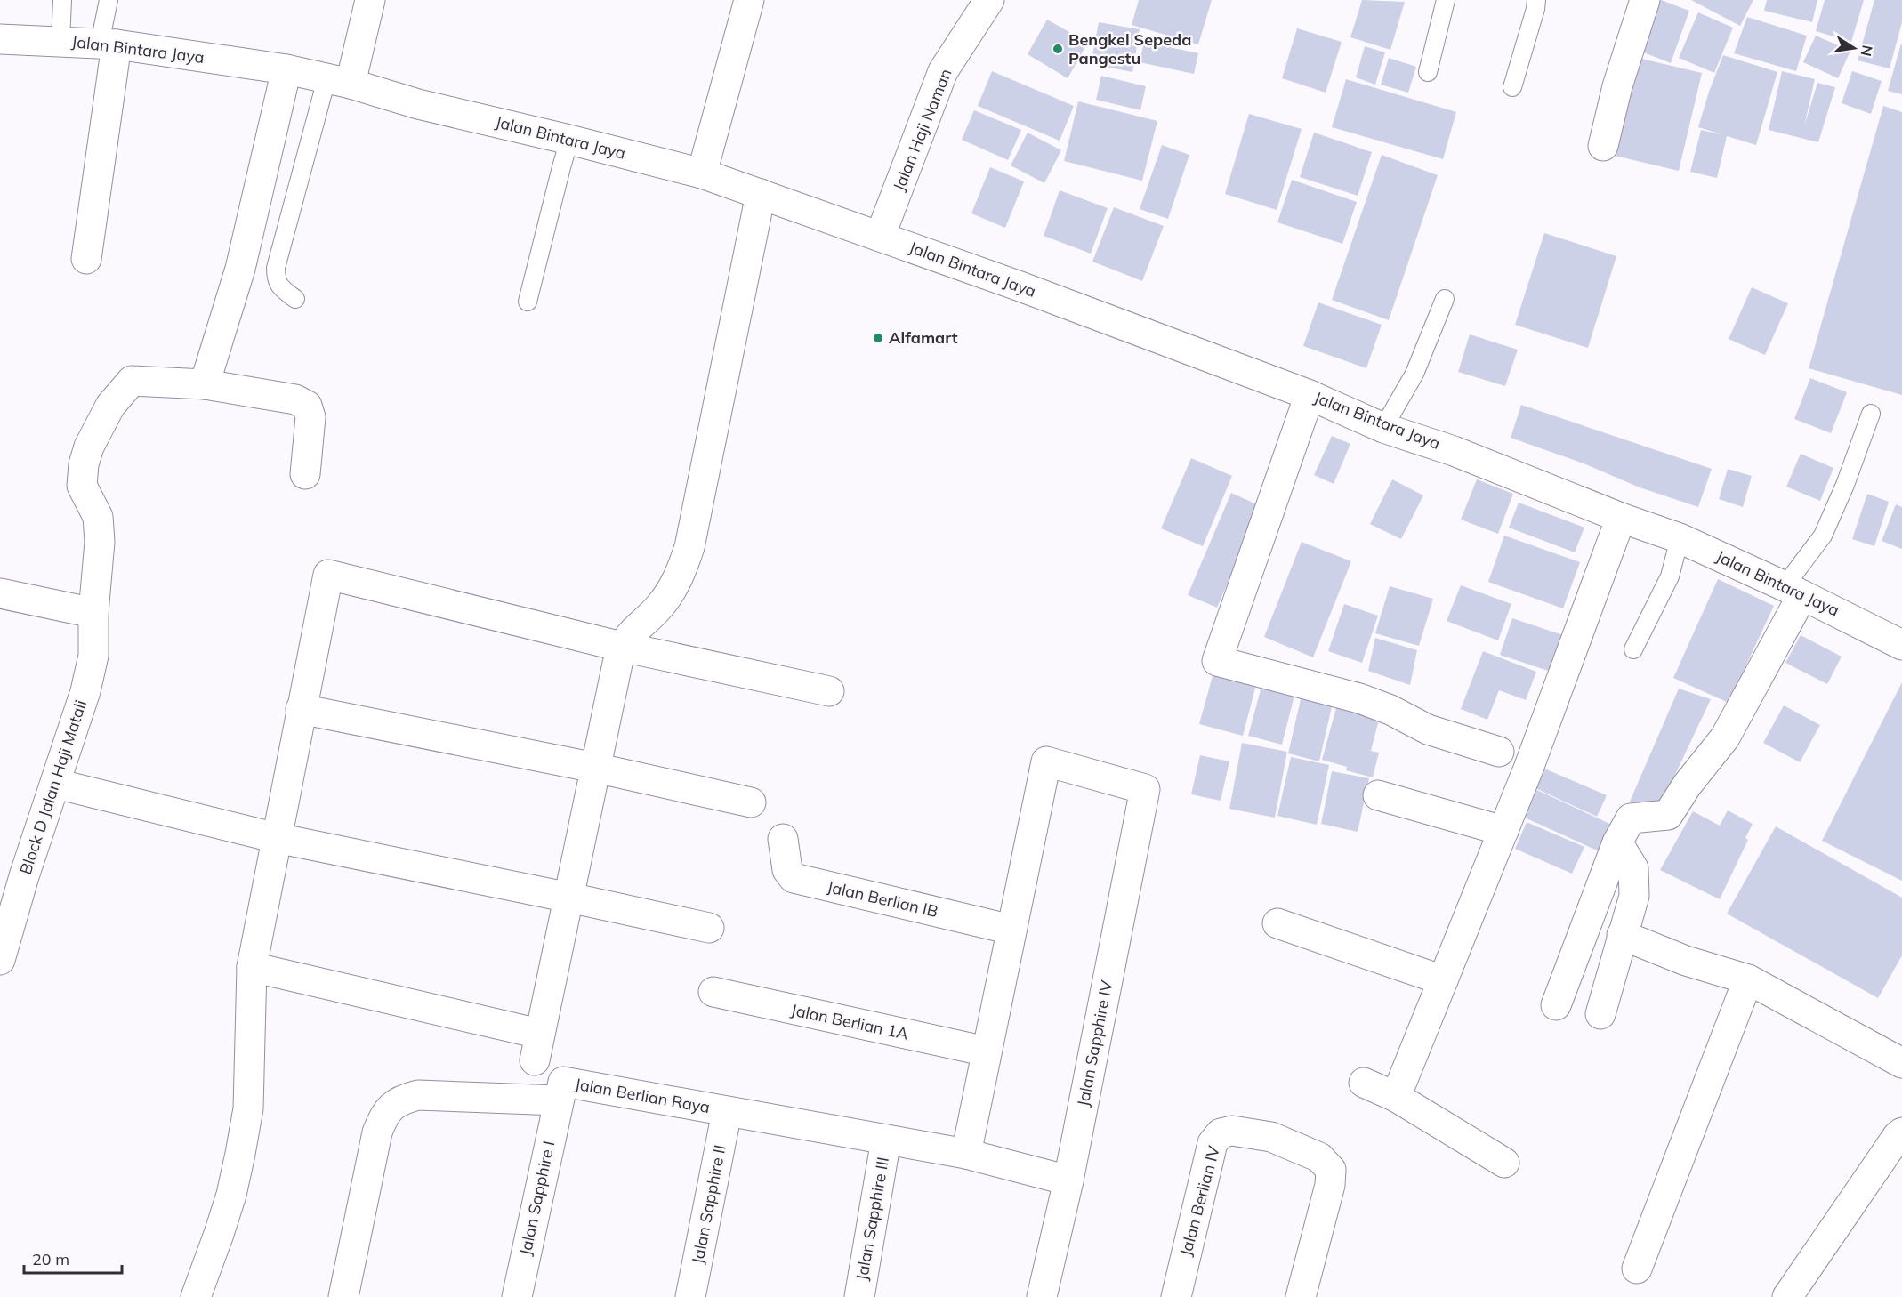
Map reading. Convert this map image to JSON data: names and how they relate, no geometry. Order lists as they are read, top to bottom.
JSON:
{
  "streets": {
    "street": [
      "Jalan Bintara Jaya",
      "Jalan Haji Naman",
      "Block D Jalan Haji Matali",
      "Jalan Berlian IB",
      "Jalan Berlian 1A",
      "Jalan Sapphire IV",
      "Jalan Berlian Raya",
      "Jalan Sapphire I",
      "Jalan Berlian IV",
      "Jalan Sapphire II",
      "Jalan Sapphire III"
    ]
  },
  "crossings": [
    ["Jalan Bintara Jaya", "Jalan Haji Naman"],
    ["Jalan Berlian IB", "Jalan Sapphire IV"],
    ["Jalan Sapphire IV", "Jalan Berlian Raya"],
    ["Jalan Berlian Raya", "Jalan Sapphire I"],
    ["Jalan Berlian Raya", "Jalan Sapphire II"],
    ["Jalan Berlian Raya", "Jalan Sapphire III"]
  ],
  "places": ["Bengkel Sepeda Pangestu", "Alfamart"],
  "scale_bar": "20 m",
  "north": "right"
}
